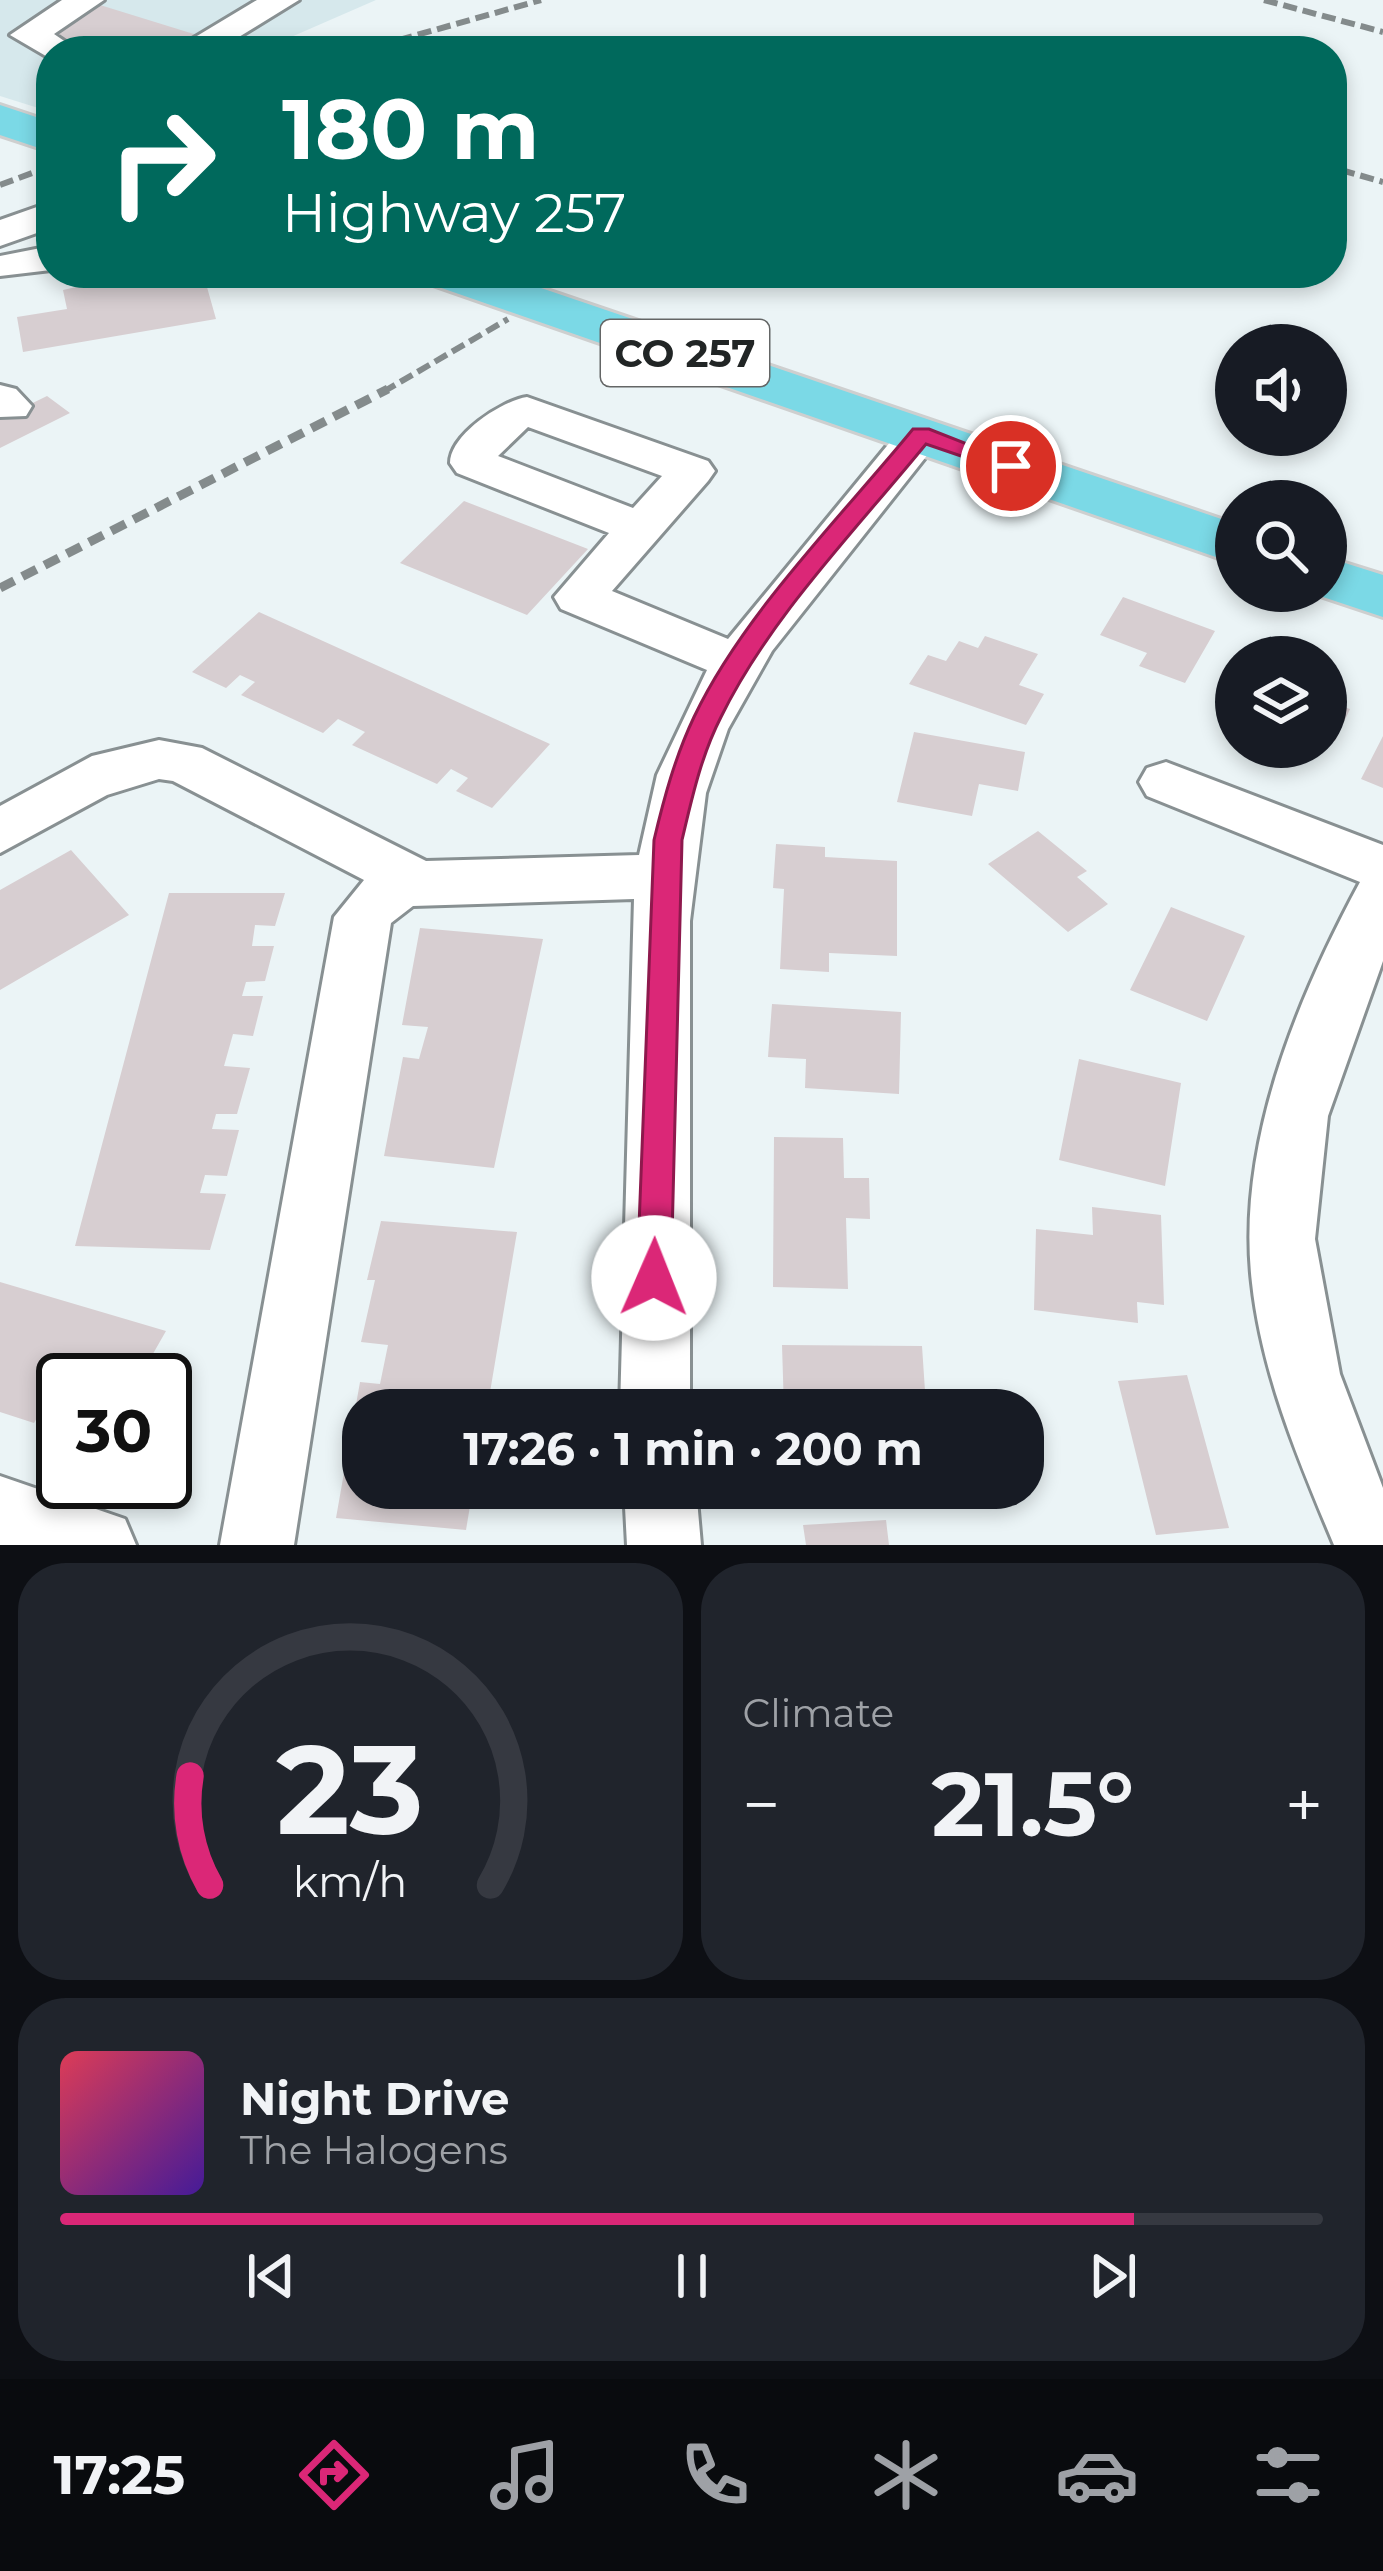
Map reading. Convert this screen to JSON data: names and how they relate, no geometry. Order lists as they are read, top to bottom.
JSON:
{
  "streets": {
    "main road": ["CO 257"]
  },
  "page": {
    "turn": ["180 m", "Highway 257"],
    "limit": "30",
    "trip": "17:26 · 1 min · 200 m",
    "tile": "Climate",
    "heat": ["−", "21.5°", "+"],
    "song": ["Night Drive", "The Halogens"],
    "tabs": "17:25",
    "gauge": ["23", "km/h"]
  }
}
